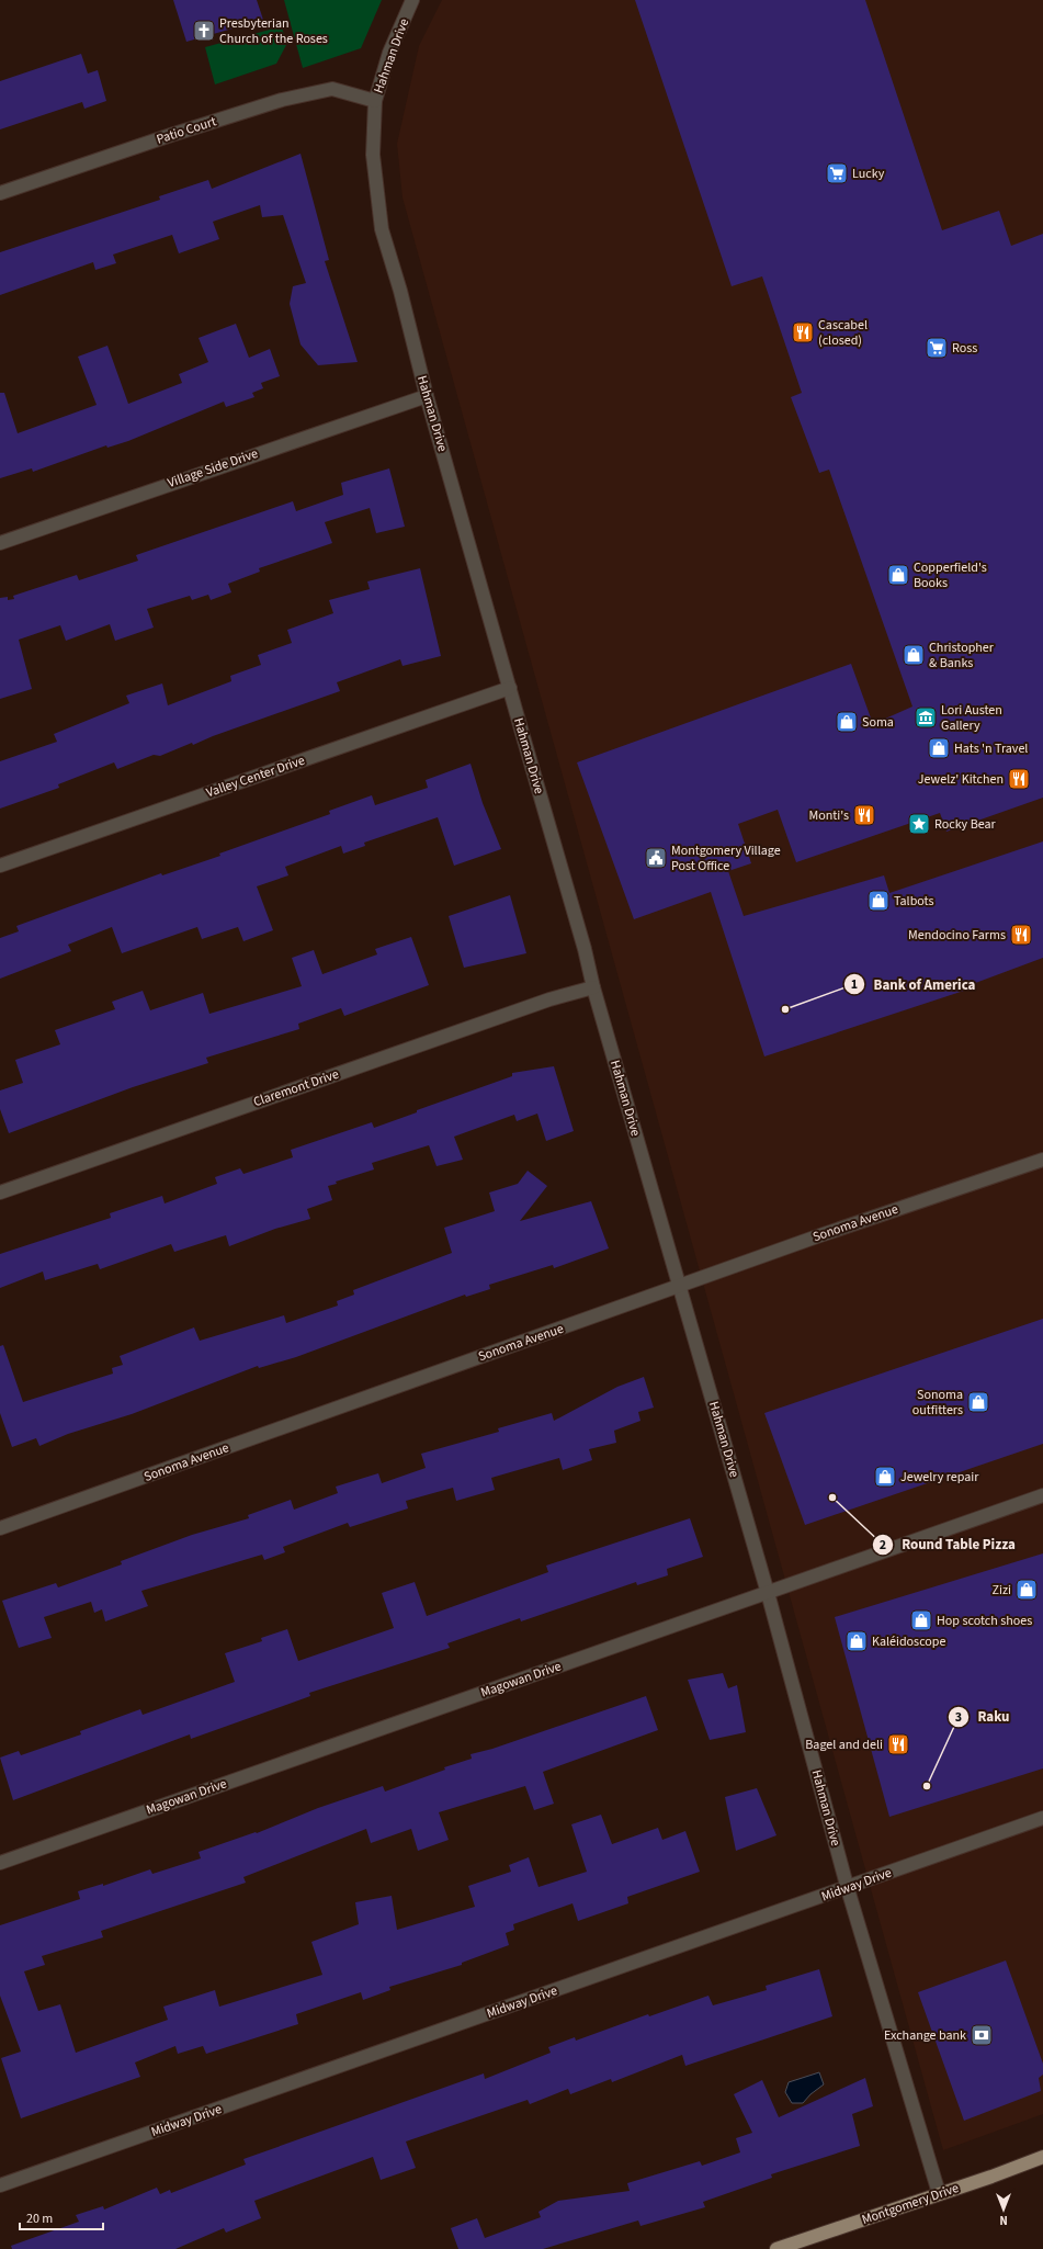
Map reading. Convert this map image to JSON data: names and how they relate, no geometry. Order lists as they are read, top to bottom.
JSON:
{
  "streets": {
    "main road": ["Montgomery Drive"],
    "street": [
      "Hahman Drive",
      "Patio Court",
      "Village Side Drive",
      "Valley Center Drive",
      "Claremont Drive",
      "Sonoma Avenue",
      "Magowan Drive",
      "Midway Drive"
    ]
  },
  "crossings": [
    ["Hahman Drive", "Patio Court"],
    ["Hahman Drive", "Village Side Drive"],
    ["Hahman Drive", "Valley Center Drive"],
    ["Hahman Drive", "Claremont Drive"],
    ["Hahman Drive", "Sonoma Avenue"],
    ["Hahman Drive", "Magowan Drive"],
    ["Hahman Drive", "Midway Drive"],
    ["Hahman Drive", "Montgomery Drive"]
  ],
  "places": {
    "church": ["Presbyterian Church of the Roses"],
    "supermarket": ["Lucky", "Ross"],
    "restaurant": [
      "Cascabel (closed)",
      "Jewelz' Kitchen",
      "Monti's",
      "Mendocino Farms",
      "Bagel and deli"
    ],
    "shop": [
      "Copperfield's Books",
      "Christopher & Banks",
      "Soma",
      "Hats 'n Travel",
      "Talbots",
      "Sonoma outfitters",
      "Jewelry repair",
      "Zizi",
      "Hop scotch shoes",
      "Kaléidoscope"
    ],
    "museum": ["Lori Austen Gallery"],
    "place": ["Rocky Bear"],
    "public building": ["Montgomery Village Post Office"],
    "other": ["Bank of America", "Round Table Pizza", "Raku"],
    "bank": ["Exchange bank"]
  },
  "scale_bar": "20 m",
  "north": "bottom"
}
